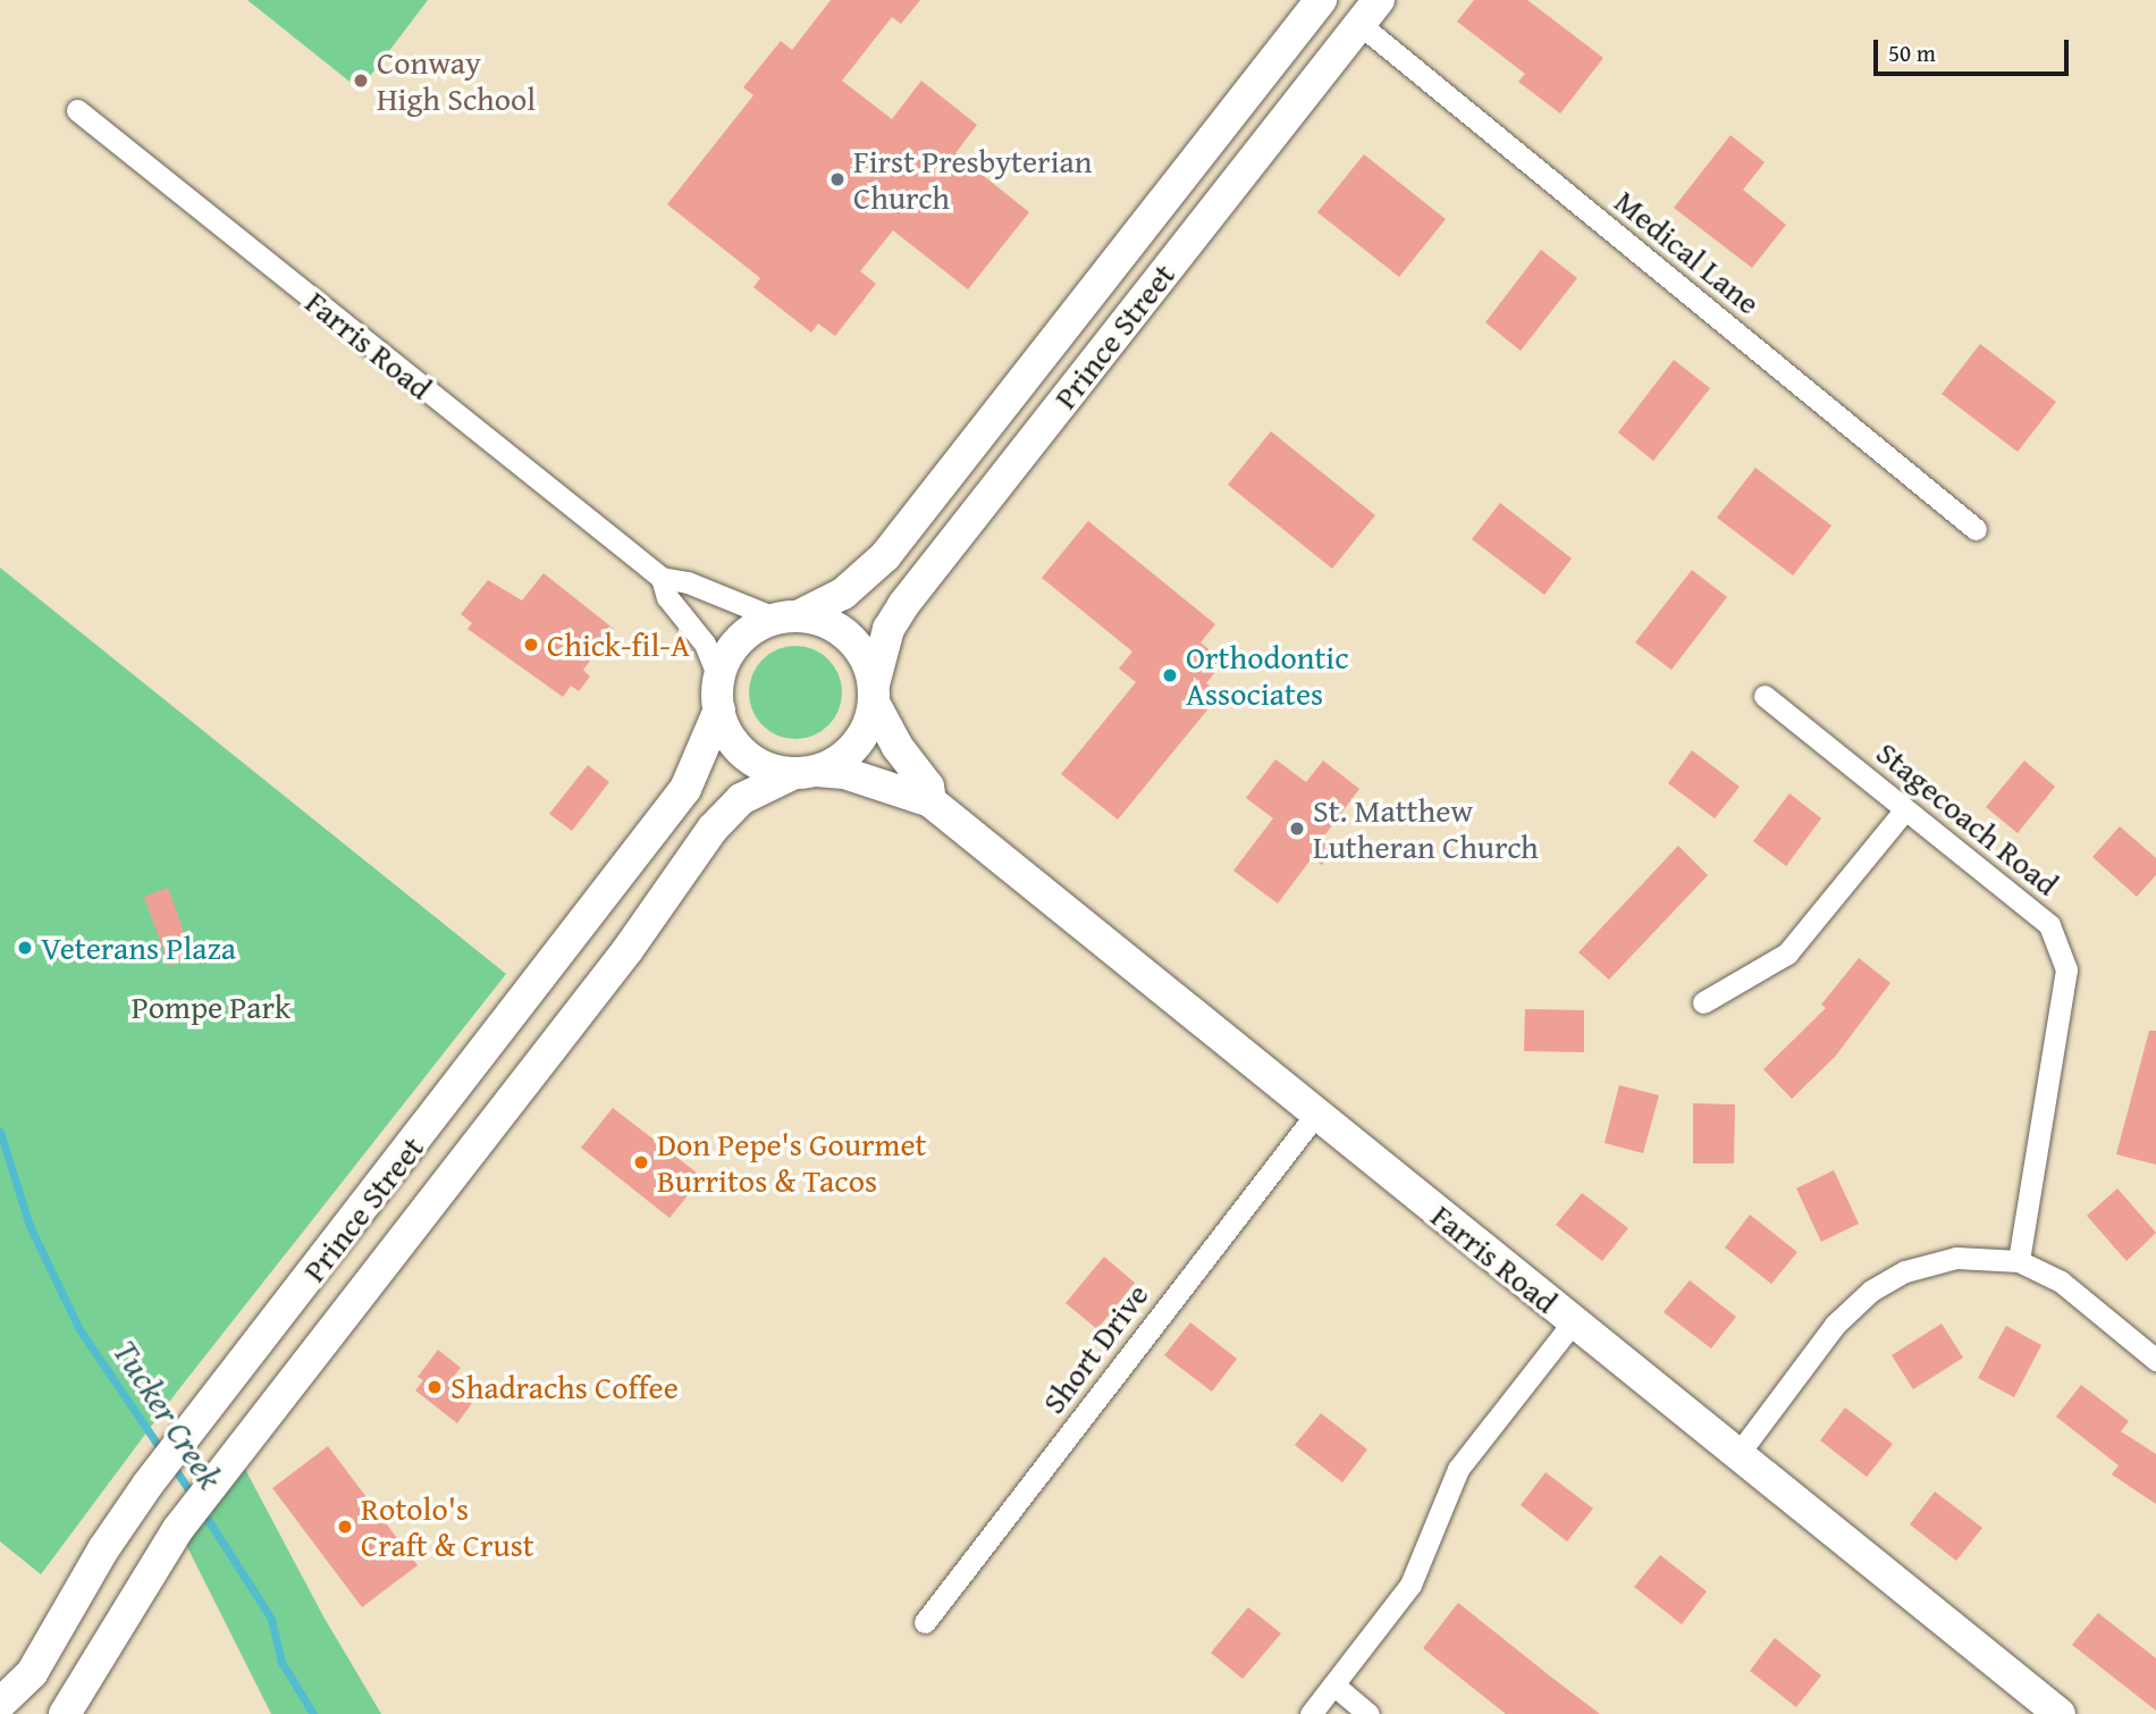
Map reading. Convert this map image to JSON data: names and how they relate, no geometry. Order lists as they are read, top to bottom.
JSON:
{
  "streets": {
    "main road": ["Prince Street", "Farris Road"],
    "street": ["Medical Lane", "Stagecoach Road", "Short Drive"]
  },
  "crossings": [
    ["Medical Lane", "Prince Street"],
    ["Prince Street", "Farris Road"],
    ["Farris Road", "Short Drive"]
  ],
  "water": ["Tucker Creek"],
  "parks": ["Pompe Park"],
  "places": [
    "Conway High School",
    "First Presbyterian Church",
    "Chick-fil-A",
    "Orthodontic Associates",
    "St. Matthew Lutheran Church",
    "Veterans Plaza",
    "Don Pepe's Gourmet Burritos & Tacos",
    "Shadrachs Coffee",
    "Rotolo's Craft & Crust"
  ],
  "scale_bar": "50 m"
}
